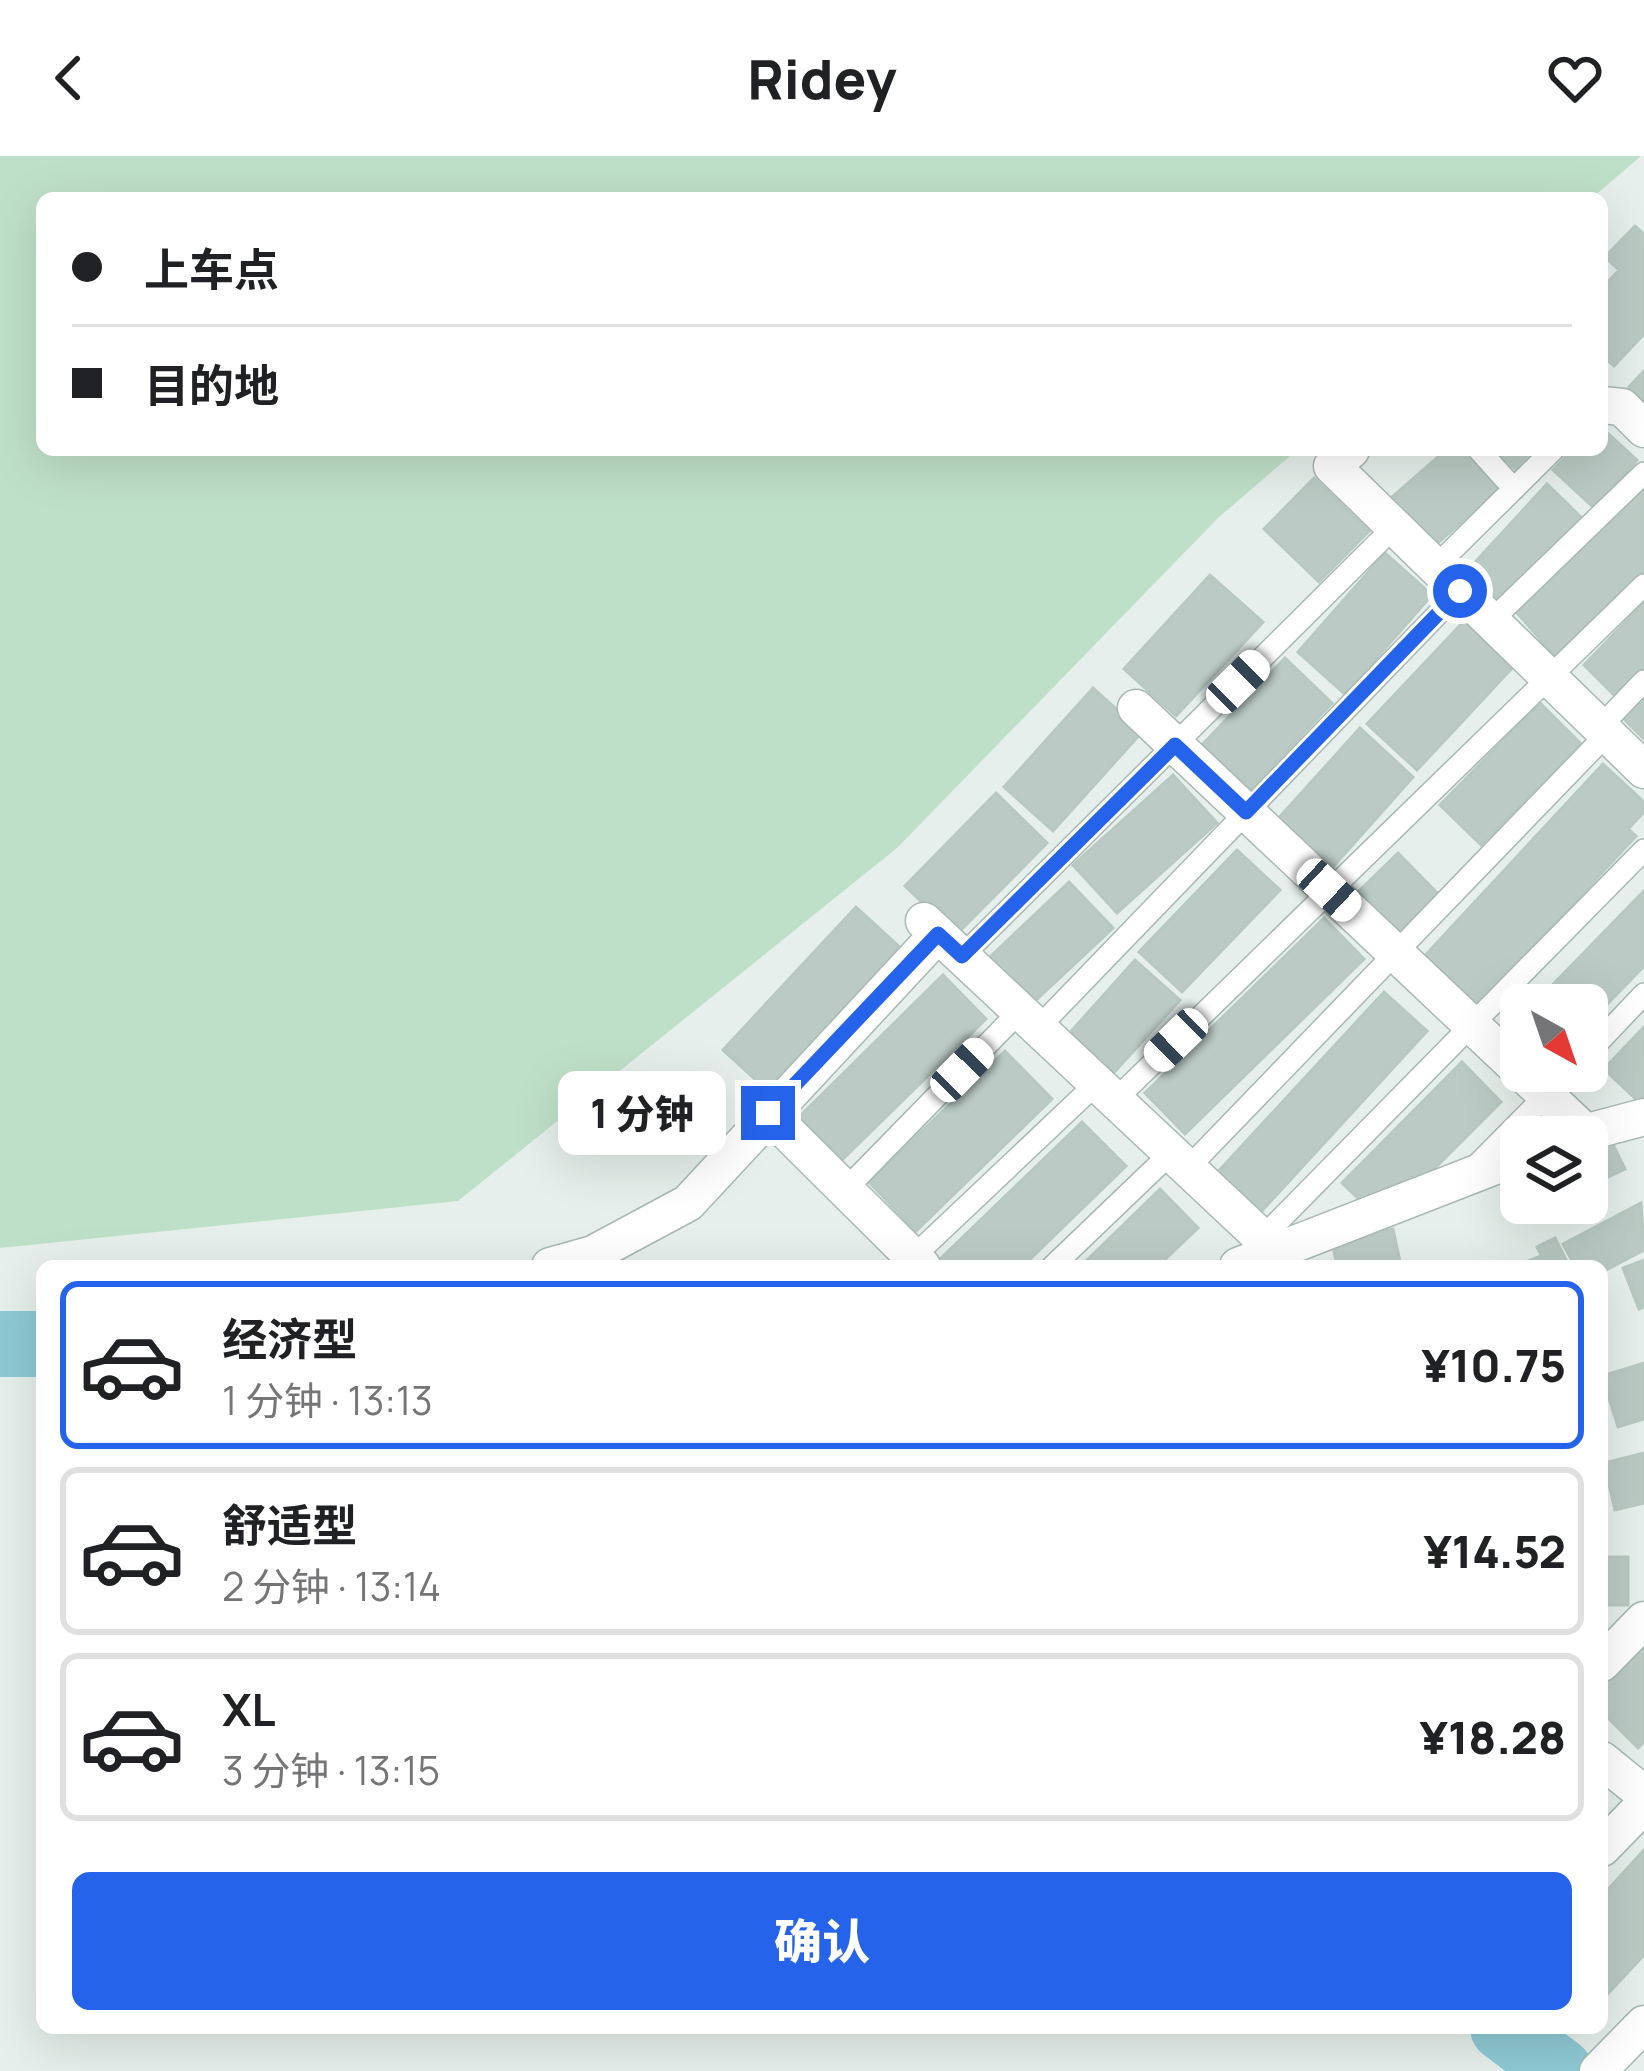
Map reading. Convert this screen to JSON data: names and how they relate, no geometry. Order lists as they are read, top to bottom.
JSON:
{
  "north": "bottom right",
  "page": {
    "header": "Ridey",
    "banner": ["上车点", "目的地"],
    "bubble": "1 分钟",
    "list": [
      {
        "name": "经济型",
        "note": "1 分钟 · 13:13",
        "value": "¥10.75"
      },
      {
        "name": "舒适型",
        "note": "2 分钟 · 13:14",
        "value": "¥14.52"
      },
      {
        "name": "XL",
        "note": "3 分钟 · 13:15",
        "value": "¥18.28"
      }
    ],
    "buttons": "确认"
  }
}
